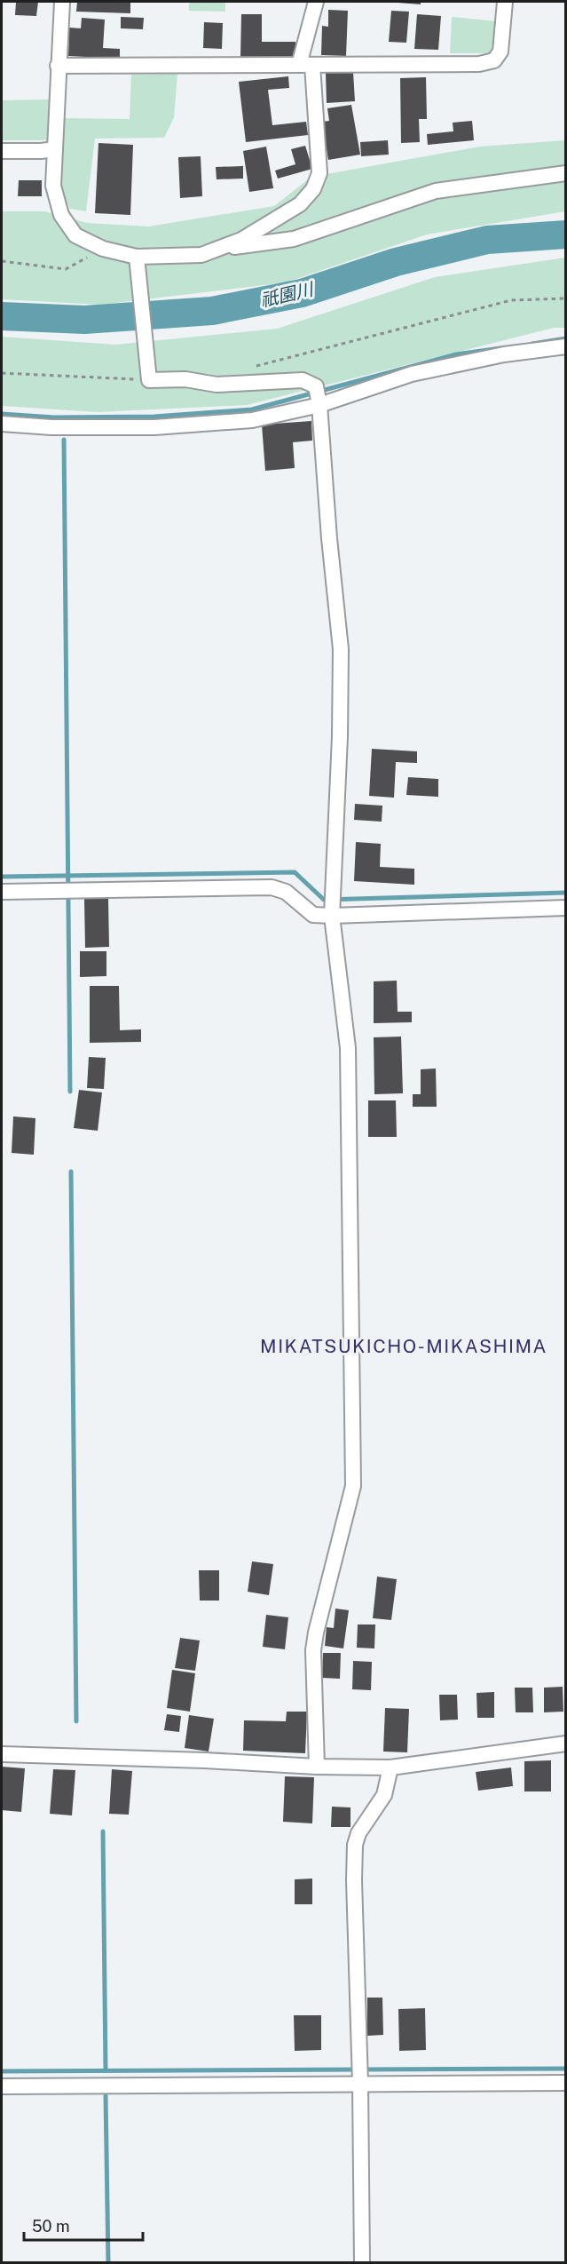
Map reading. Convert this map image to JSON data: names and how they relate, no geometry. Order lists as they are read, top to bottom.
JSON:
{
  "districts": ["MIKATSUKICHO-MIKASHIMA"],
  "water": ["祇園川"],
  "scale_bar": "50 m"
}
